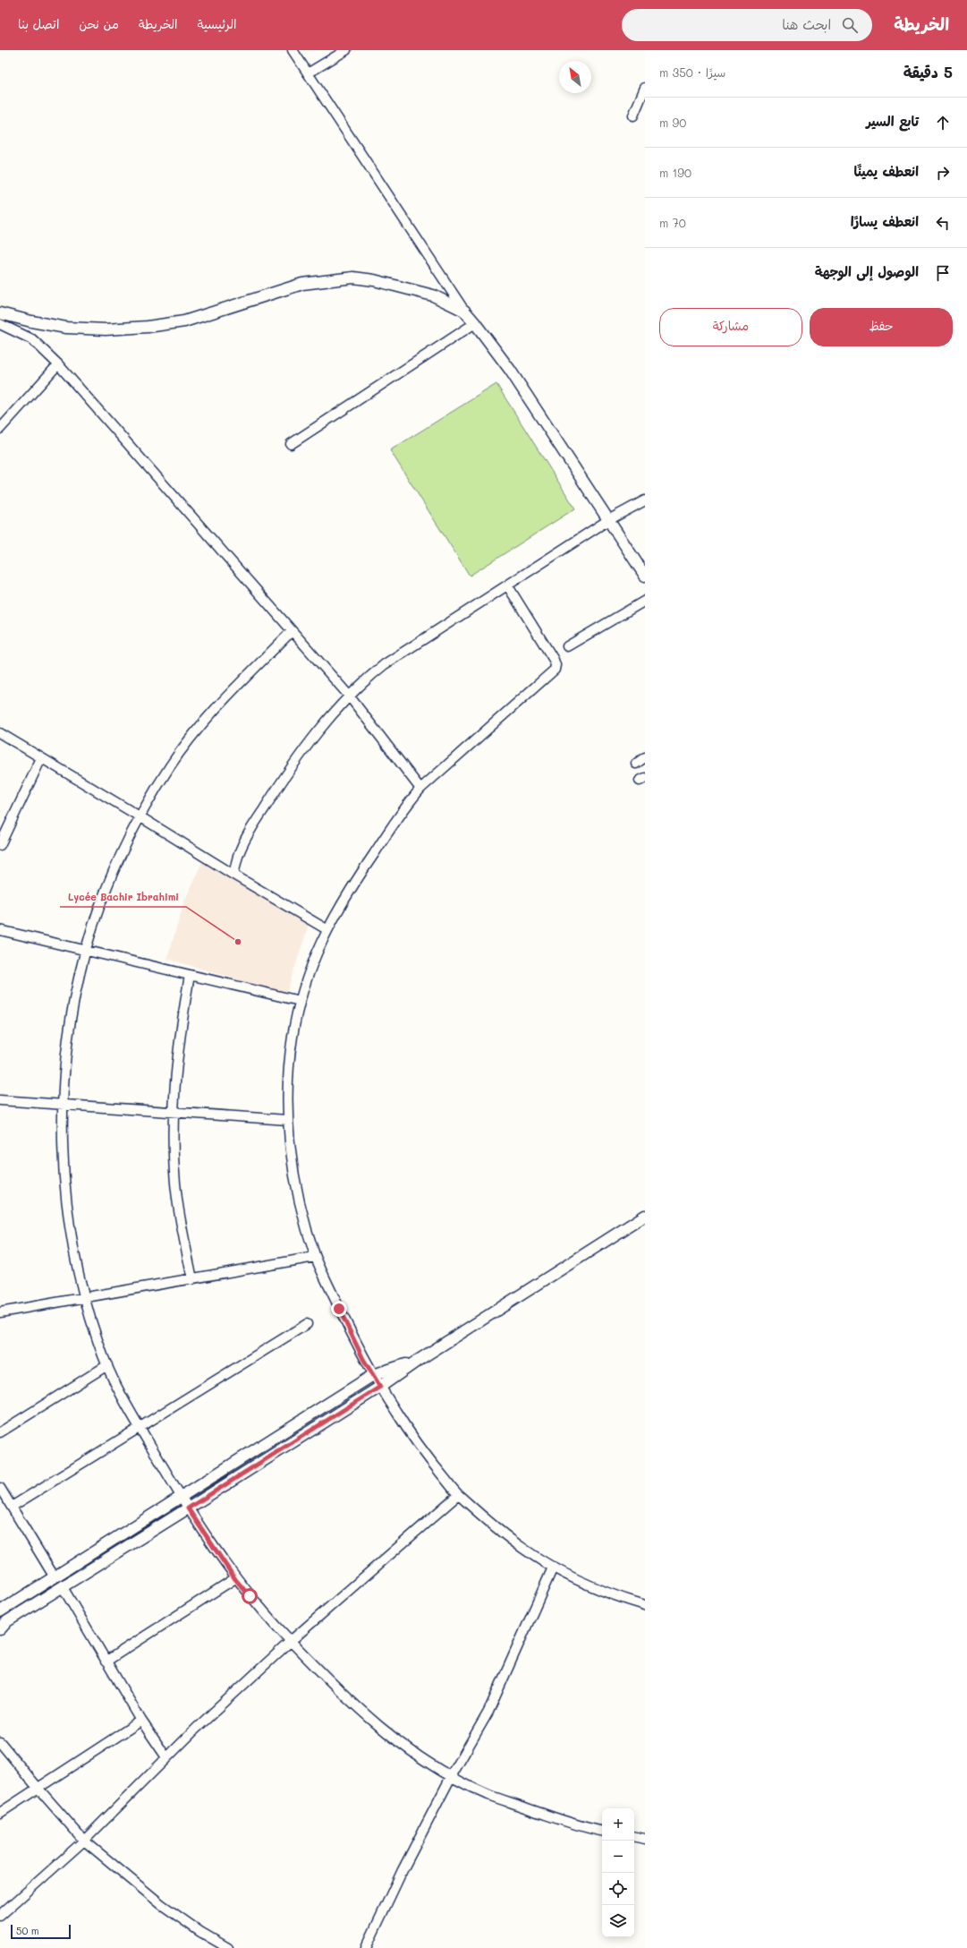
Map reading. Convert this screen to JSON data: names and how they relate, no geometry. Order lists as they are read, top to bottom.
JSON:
{
  "places": ["Lycée Bachir Ibrahimi"],
  "scale_bar": "50 m",
  "north": "top left",
  "page": {
    "header": "الخريطة",
    "search": "ابحث هنا",
    "nav": [
      "الرئيسية",
      "الخريطة",
      "من نحن",
      "اتصل بنا"
    ],
    "heading": ["5 دقيقة", "سيرًا · 350 m"],
    "list": [
      ["تابع السير", "90 m"],
      ["انعطف يمينًا", "190 m"],
      ["انعطف يسارًا", "70 m"],
      "الوصول إلى الوجهة"
    ],
    "buttons": ["حفظ", "مشاركة"],
    "map_buttons": ["+", "−"],
    "scale": "50 m"
  }
}
